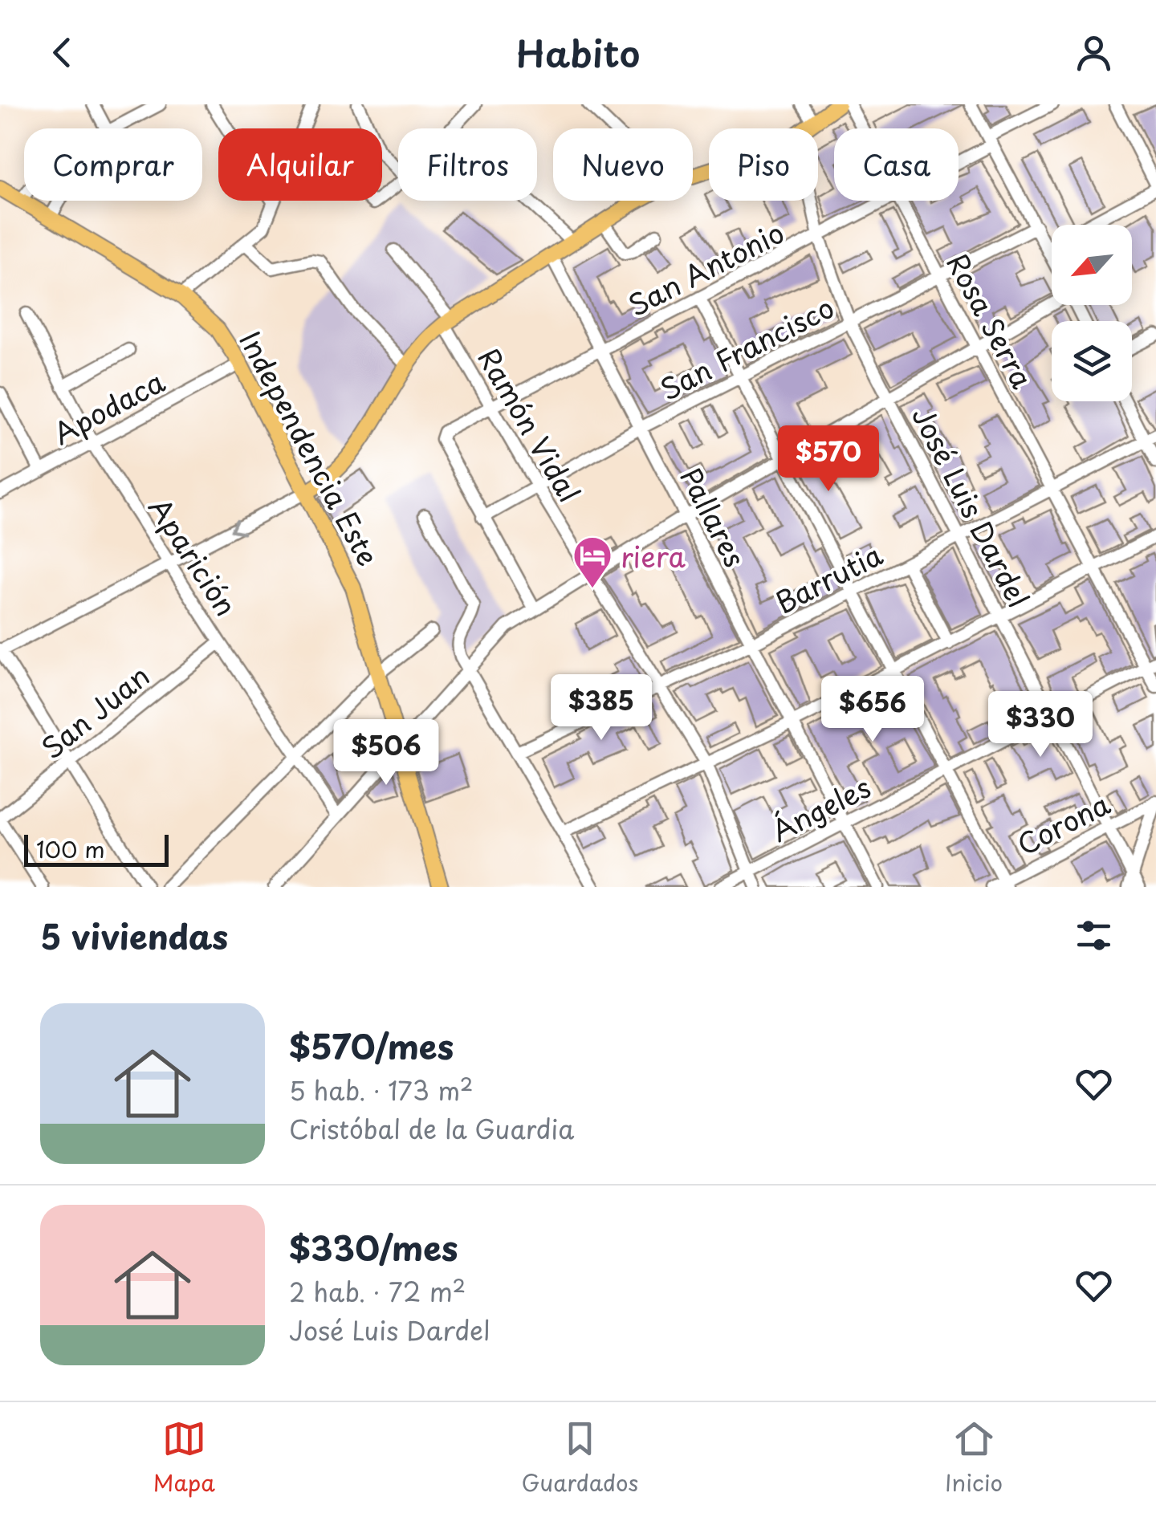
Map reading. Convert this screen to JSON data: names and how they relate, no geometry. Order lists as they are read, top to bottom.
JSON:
{
  "streets": {
    "main road": ["Independencia Este"],
    "street": [
      "San Antonio",
      "Rosa Serra",
      "San Francisco",
      "Apodaca",
      "Ramón Vidal",
      "José Luis Dardel",
      "Pallares",
      "Aparición",
      "Barrutia",
      "San Juan",
      "Ángeles",
      "Corona"
    ]
  },
  "crossings": [
    ["San Antonio", "San Francisco"],
    ["San Antonio", "Ramón Vidal"],
    ["San Antonio", "José Luis Dardel"],
    ["San Antonio", "Pallares"],
    ["Rosa Serra", "San Francisco"],
    ["Rosa Serra", "Barrutia"],
    ["Rosa Serra", "Ángeles"],
    ["San Francisco", "Ramón Vidal"],
    ["San Francisco", "José Luis Dardel"],
    ["San Francisco", "Pallares"],
    ["Apodaca", "Independencia Este"],
    ["Apodaca", "Aparición"],
    ["Ramón Vidal", "Barrutia"],
    ["Ramón Vidal", "Ángeles"],
    ["José Luis Dardel", "Barrutia"],
    ["José Luis Dardel", "Ángeles"],
    ["José Luis Dardel", "Corona"],
    ["Pallares", "Barrutia"],
    ["Pallares", "Ángeles"],
    ["Aparición", "San Juan"]
  ],
  "places": {
    "hotel": ["riera"]
  },
  "scale_bar": "100 m",
  "north": "bottom left",
  "page": {
    "header": "Habito",
    "chip": [
      "Comprar",
      "Alquilar",
      "Filtros",
      "Nuevo",
      "Piso",
      "Casa"
    ],
    "price": [
      "$570",
      "$385",
      "$656",
      "$330",
      "$506"
    ],
    "scale": "100 m",
    "heading": "5 viviendas",
    "list": [
      {
        "name": "$570/mes",
        "note": "5 hab. · 173 m² · Cristóbal de la Guardia"
      },
      {
        "name": "$330/mes",
        "note": "2 hab. · 72 m² · José Luis Dardel"
      }
    ],
    "tabs": ["Mapa", "Guardados", "Inicio"]
  }
}
